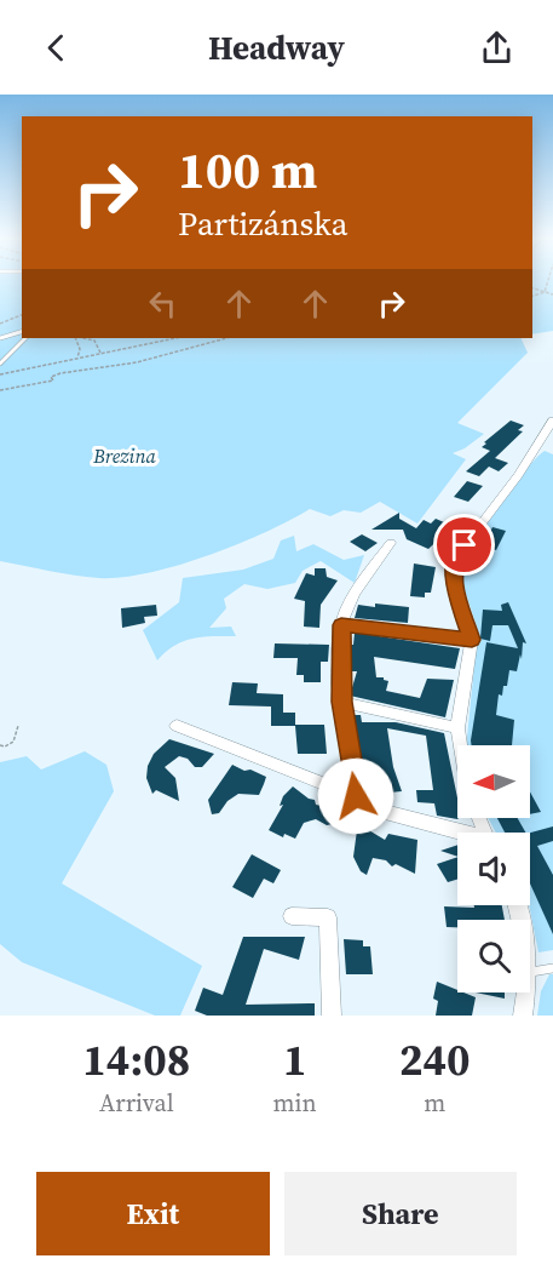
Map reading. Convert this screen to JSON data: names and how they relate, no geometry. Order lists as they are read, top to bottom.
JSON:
{
  "parks": ["Brezina"],
  "north": "left",
  "page": {
    "header": "Headway",
    "turn": ["100 m", "Partizánska"],
    "eta": [
      "14:08",
      "Arrival",
      "1",
      "min",
      "240",
      "m"
    ],
    "buttons": ["Exit", "Share"]
  }
}
